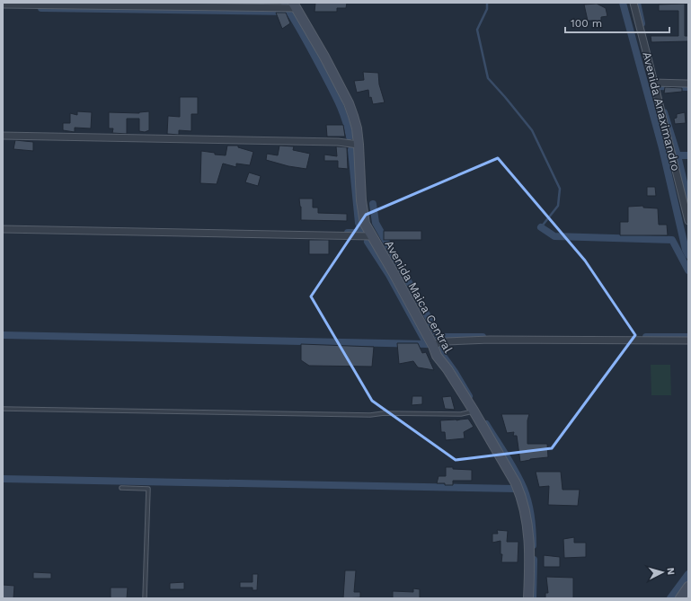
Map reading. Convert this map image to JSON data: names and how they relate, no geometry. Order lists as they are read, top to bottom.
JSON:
{
  "streets": {
    "street": ["Avenida Anaximandro", "Avenida Maica Central"]
  },
  "scale_bar": "100 m",
  "north": "right"
}
